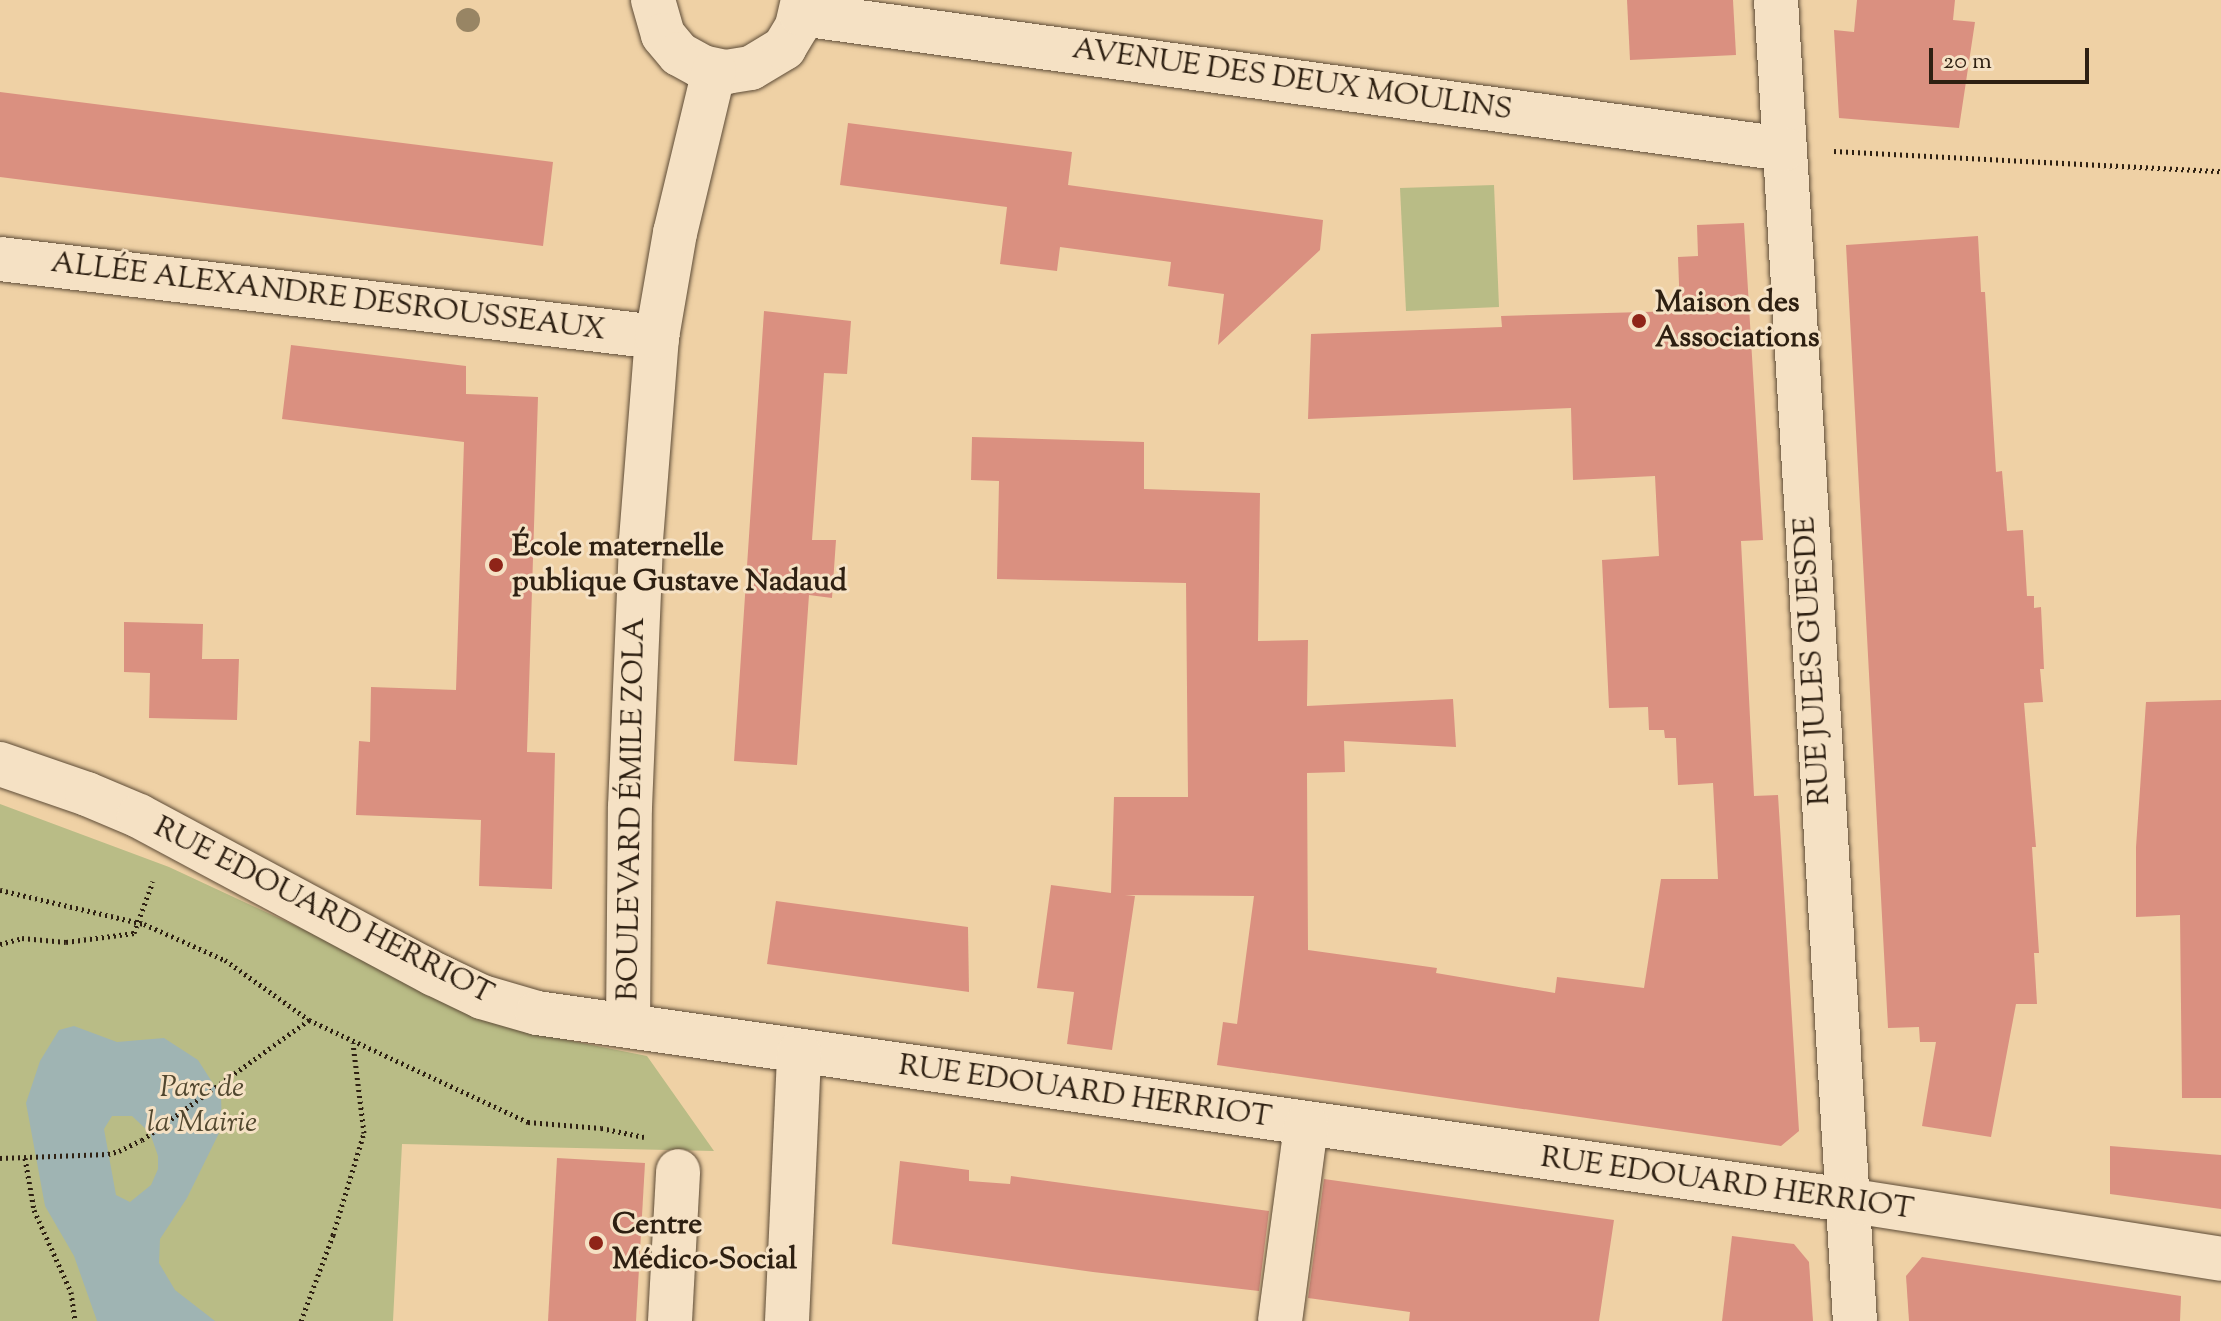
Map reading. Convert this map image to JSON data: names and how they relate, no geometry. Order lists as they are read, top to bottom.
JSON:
{
  "streets": {
    "street": [
      "AVENUE DES DEUX MOULINS",
      "ALLÉE ALEXANDRE DESROUSSEAUX",
      "RUE JULES GUESDE",
      "BOULEVARD ÉMILE ZOLA",
      "RUE EDOUARD HERRIOT"
    ]
  },
  "crossings": [
    ["AVENUE DES DEUX MOULINS", "RUE JULES GUESDE"],
    ["ALLÉE ALEXANDRE DESROUSSEAUX", "BOULEVARD ÉMILE ZOLA"],
    ["RUE JULES GUESDE", "RUE EDOUARD HERRIOT"],
    ["BOULEVARD ÉMILE ZOLA", "RUE EDOUARD HERRIOT"]
  ],
  "parks": ["Parc de la Mairie"],
  "places": ["Maison des Associations", "École maternelle publique Gustave Nadaud", "Centre Médico-Social"],
  "scale_bar": "20 m"
}
